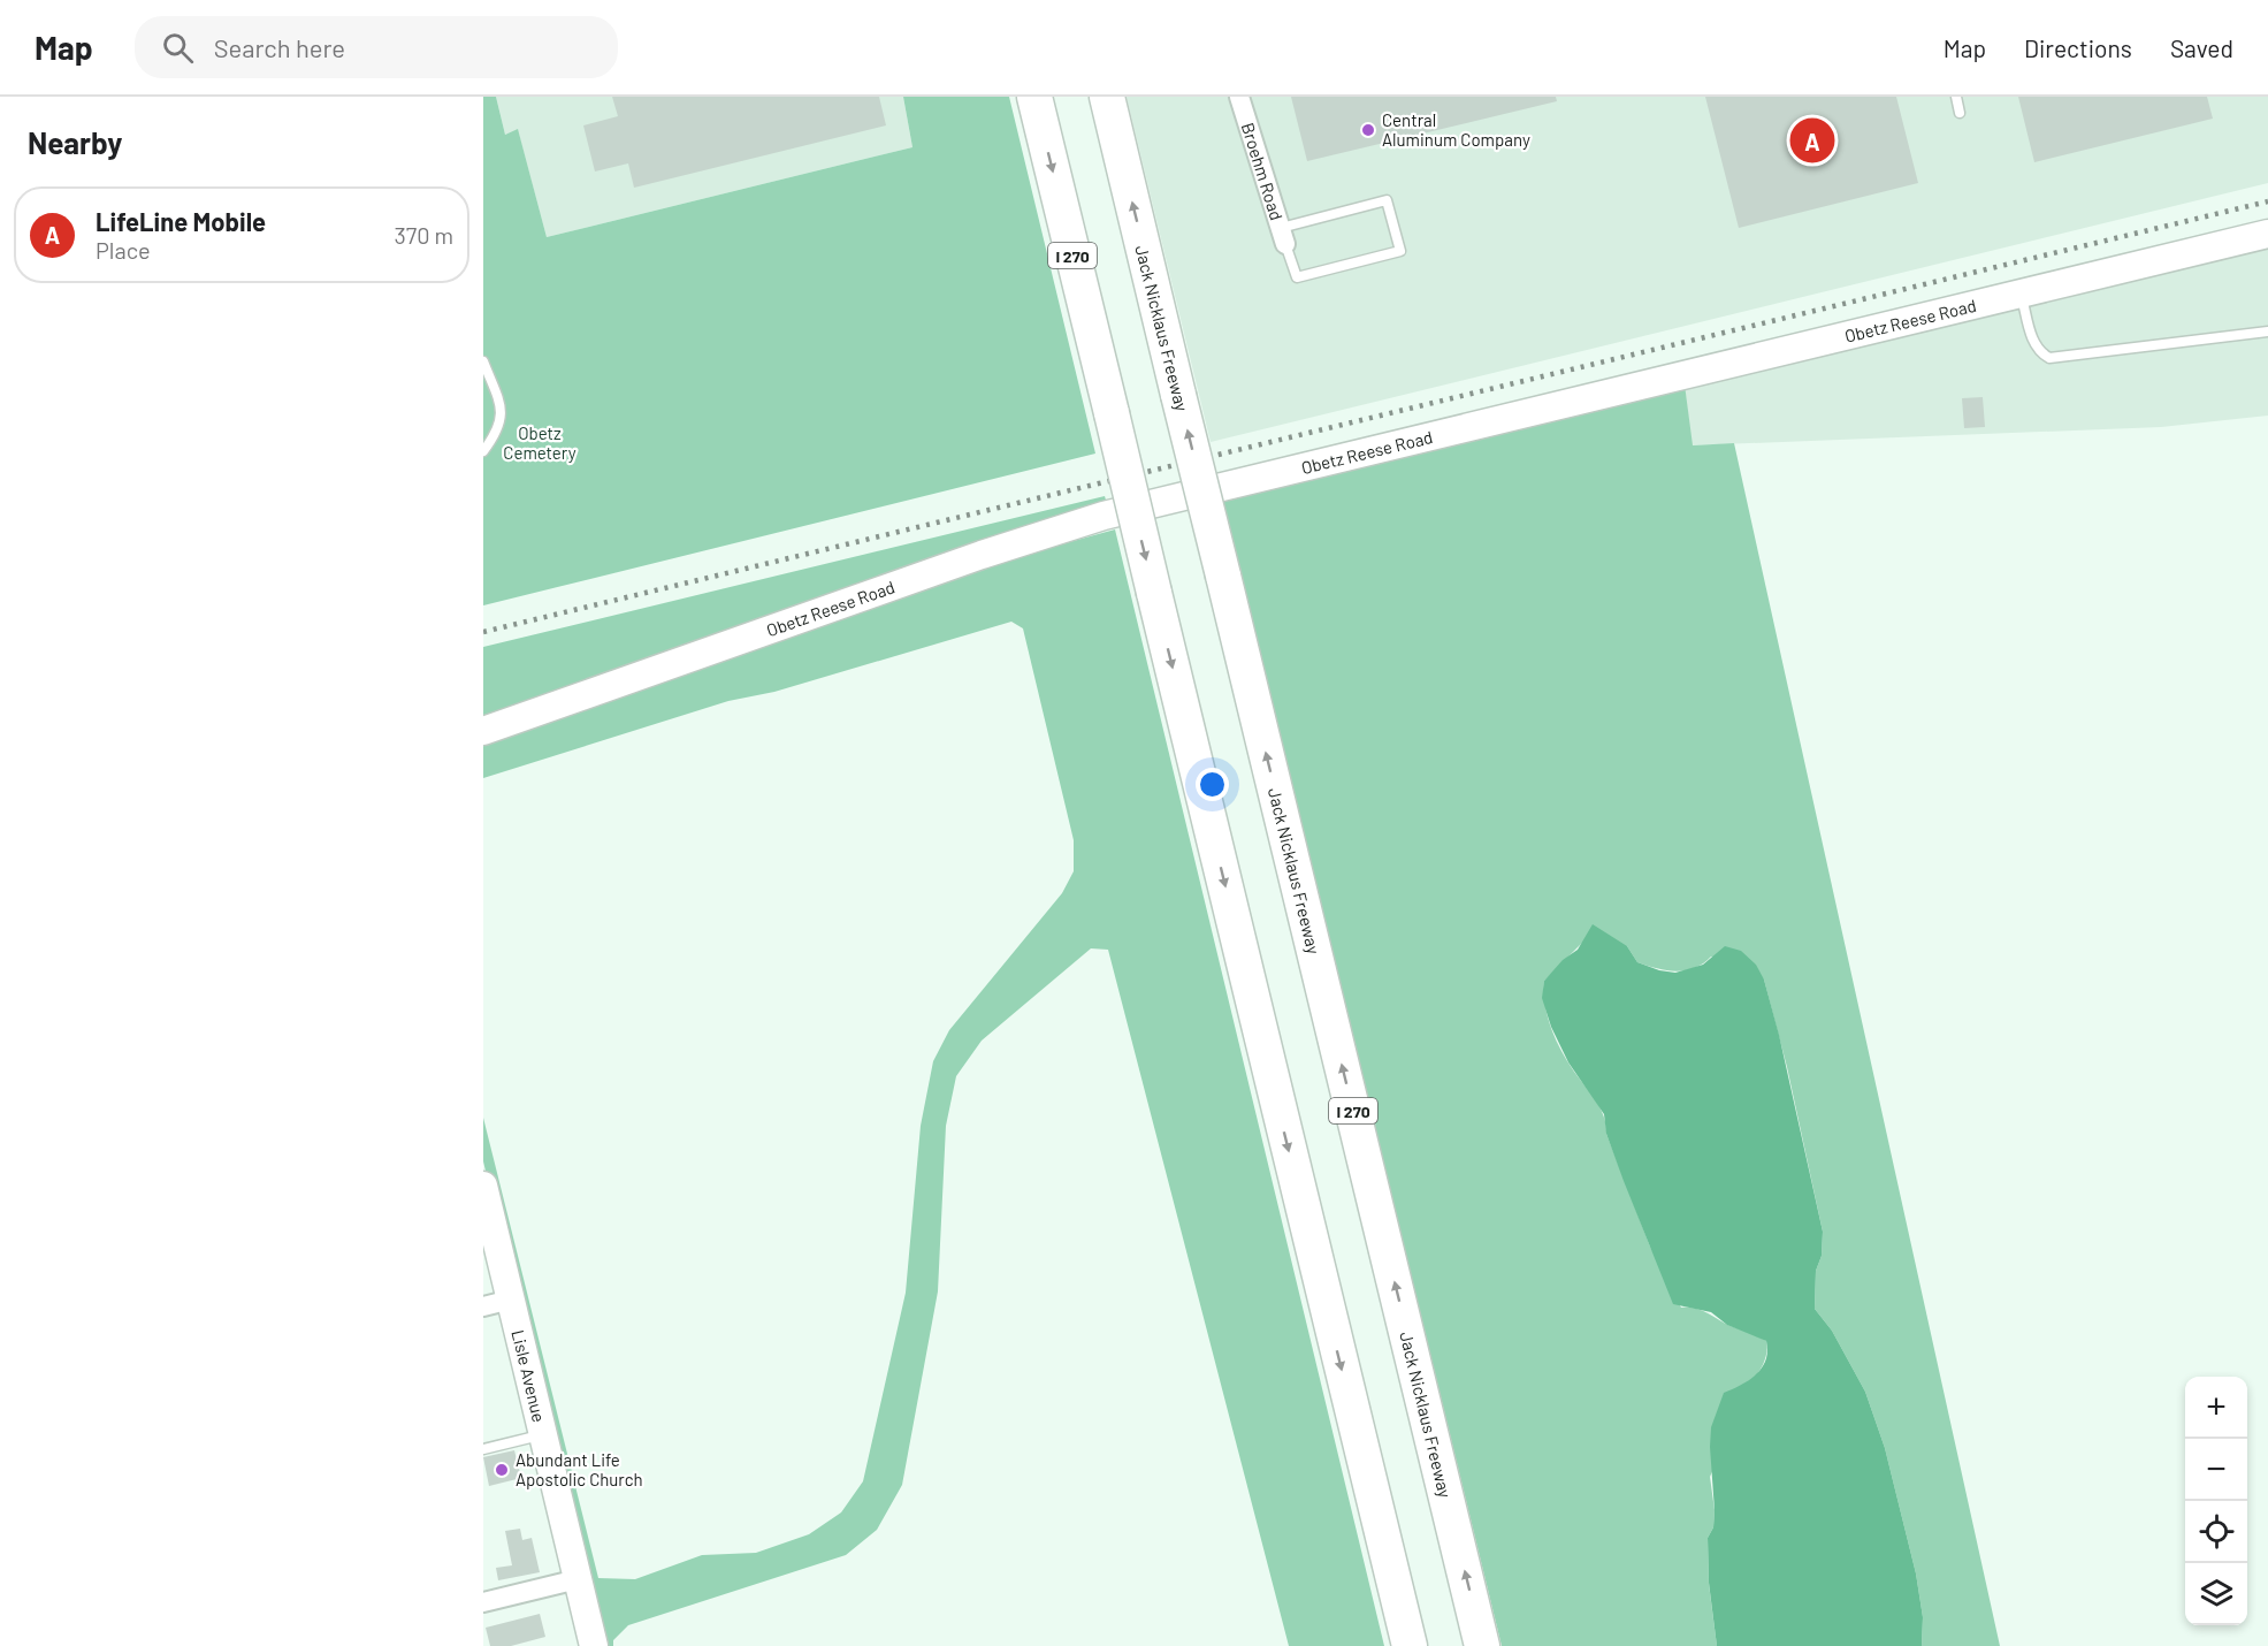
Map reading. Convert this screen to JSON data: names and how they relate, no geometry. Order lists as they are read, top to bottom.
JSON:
{
  "streets": {
    "highway": ["I 270", "Jack Nicklaus Freeway"],
    "street": ["Broehm Road", "Obetz Reese Road", "Lisle Avenue"]
  },
  "parks": ["Obetz Cemetery"],
  "places": ["Central Aluminum Company", "Abundant Life Apostolic Church"],
  "page": {
    "header": "Map",
    "search": "Search here",
    "nav": ["Map", "Directions", "Saved"],
    "heading": "Nearby",
    "pins": "A",
    "list": [
      {
        "mark": "A",
        "name": "LifeLine Mobile",
        "note": "Place",
        "value": "370 m"
      }
    ],
    "map_buttons": ["+", "−"]
  }
}
